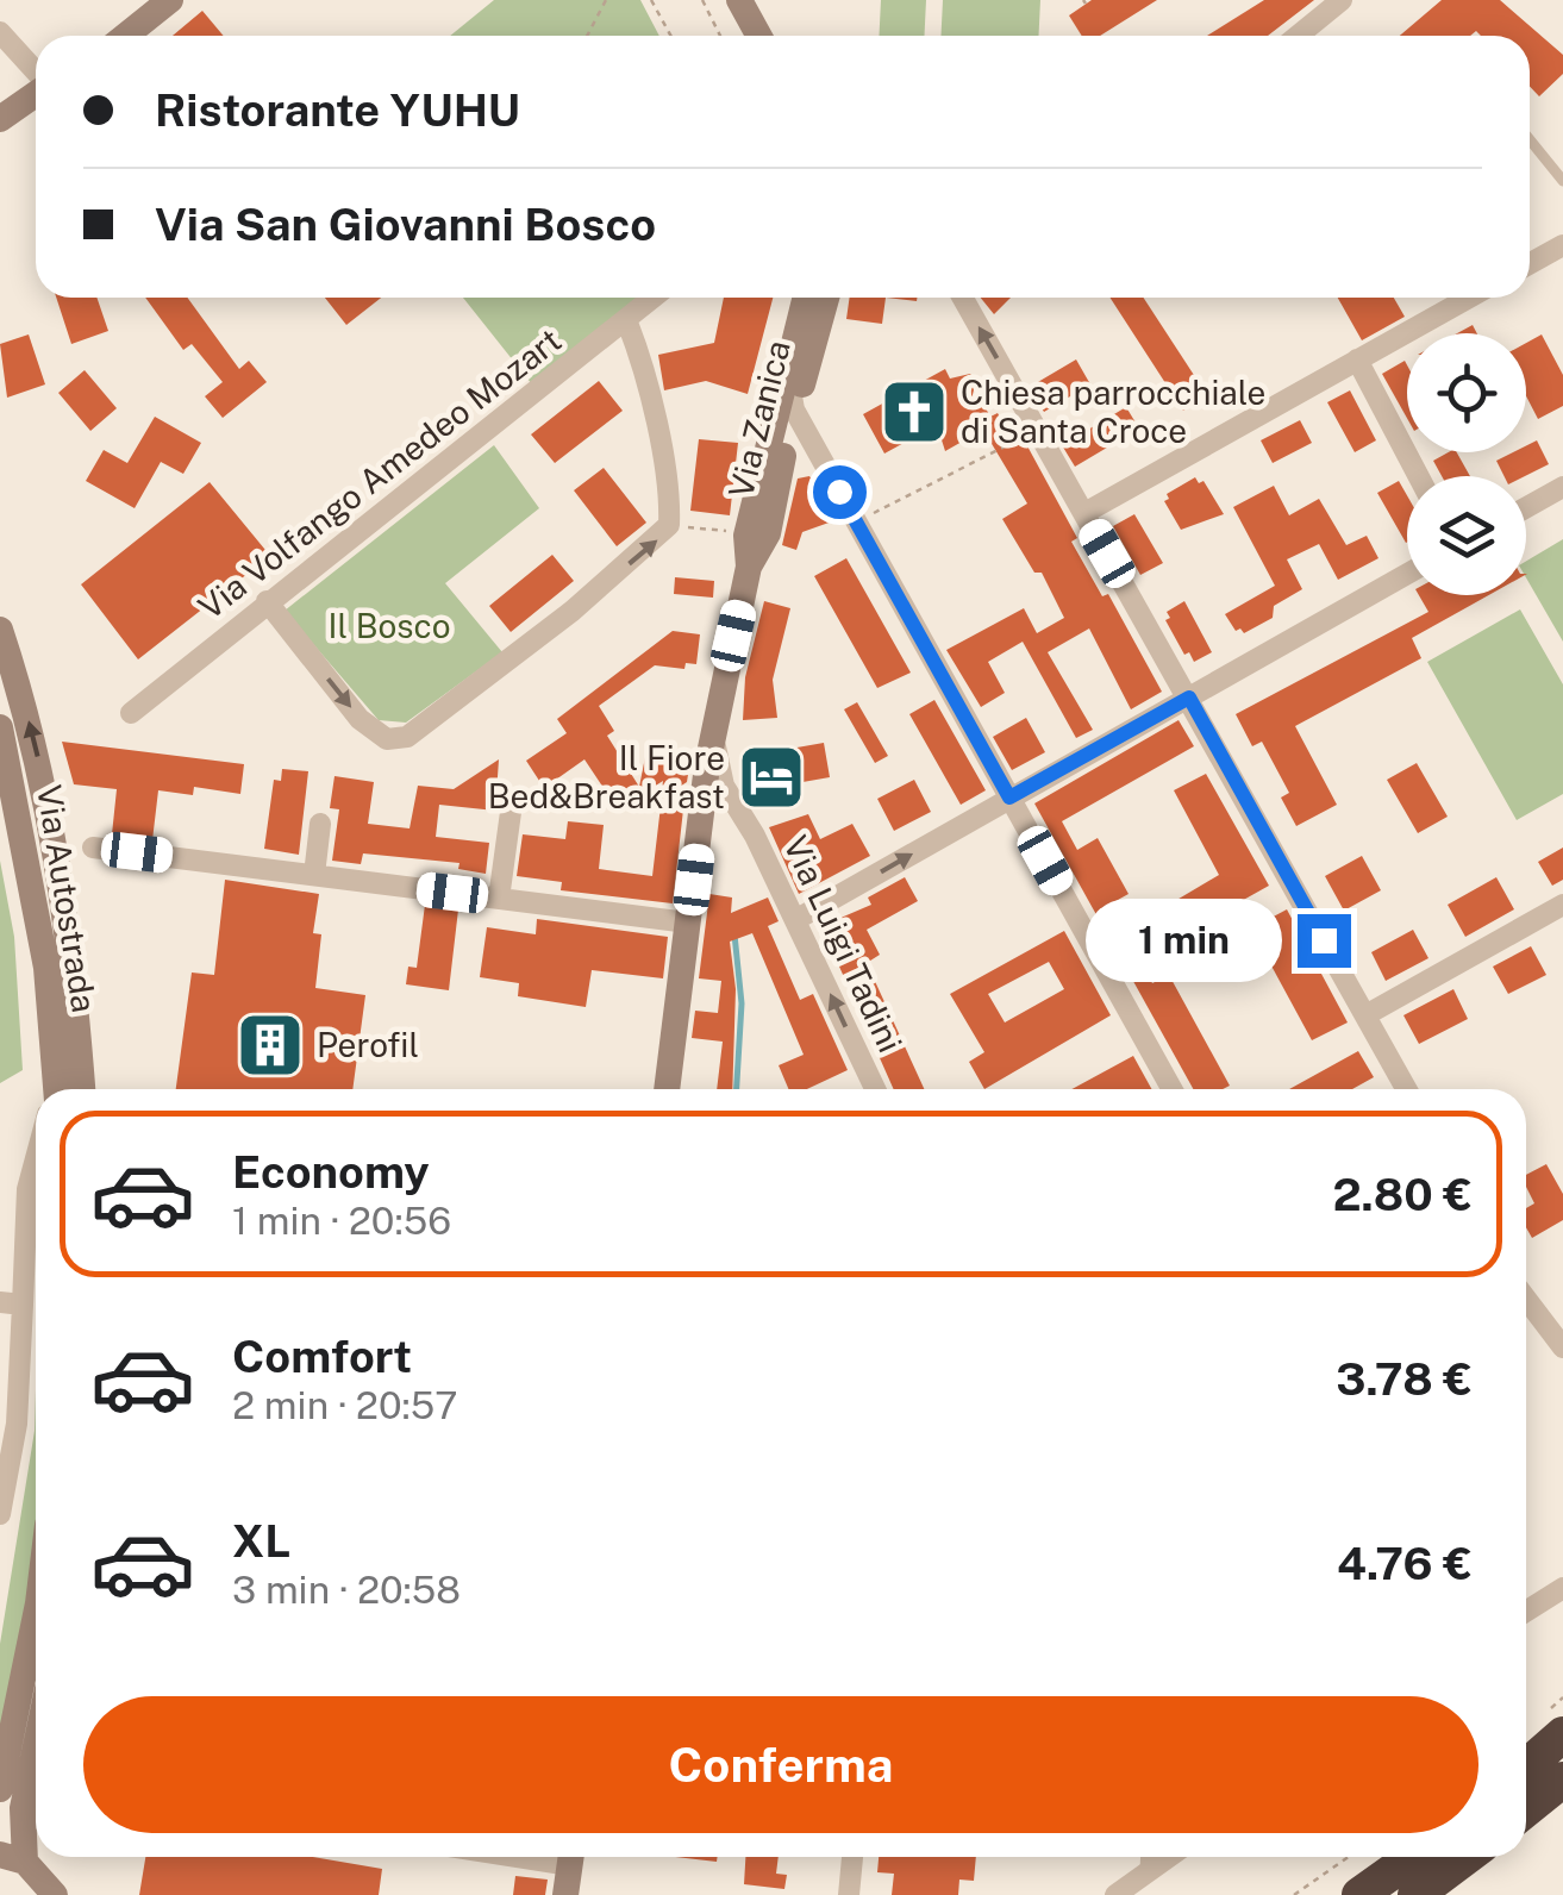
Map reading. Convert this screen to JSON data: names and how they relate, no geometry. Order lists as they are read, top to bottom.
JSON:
{
  "streets": {
    "main road": ["Via Zanica", "Via Autostrada"],
    "street": ["Via Volfango Amedeo Mozart", "Via Luigi Tadini"]
  },
  "crossings": [
    ["Via Zanica", "Via Luigi Tadini"]
  ],
  "one_way": ["Via Luigi Tadini"],
  "parks": ["Il Bosco"],
  "places": {
    "church": ["Chiesa parrocchiale di Santa Croce"],
    "hotel": ["Il Fiore Bed&Breakfast"],
    "building": ["Perofil"]
  },
  "page": {
    "banner": ["Ristorante YUHU", "Via San Giovanni Bosco"],
    "bubble": "1 min",
    "list": [
      {
        "name": "Economy",
        "note": "1 min · 20:56",
        "value": "2.80 €"
      },
      {
        "name": "Comfort",
        "note": "2 min · 20:57",
        "value": "3.78 €"
      },
      {
        "name": "XL",
        "note": "3 min · 20:58",
        "value": "4.76 €"
      }
    ],
    "buttons": "Conferma"
  }
}
